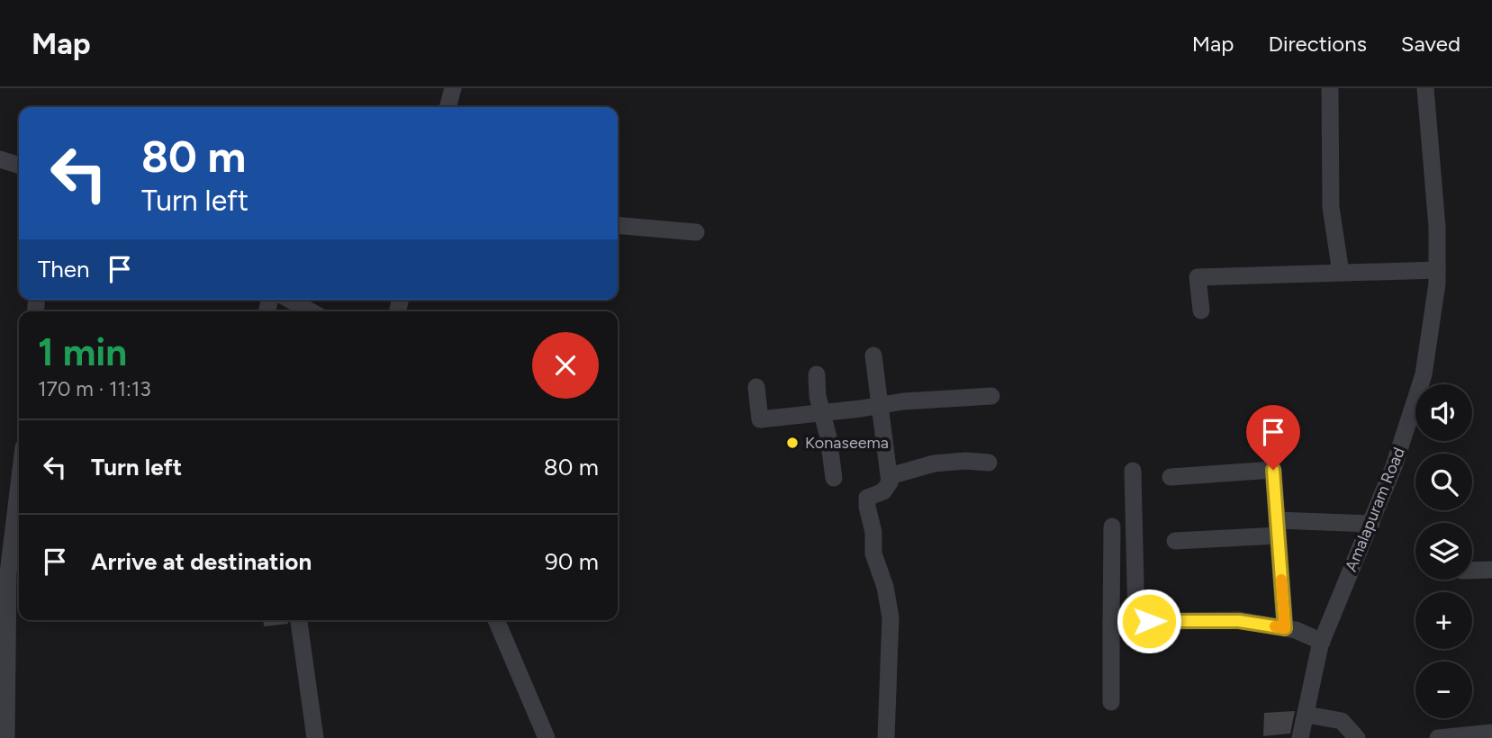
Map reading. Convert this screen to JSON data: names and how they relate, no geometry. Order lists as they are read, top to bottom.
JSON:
{
  "streets": {
    "street": ["Amalapuram Road"]
  },
  "places": ["Konaseema"],
  "page": {
    "header": "Map",
    "nav": ["Map", "Directions", "Saved"],
    "turn": ["80 m", "Turn left"],
    "then": "Then",
    "heading": ["1 min", "170 m · 11:13"],
    "map_buttons": ["+", "−"],
    "list": [
      {
        "name": "Turn left",
        "value": "80 m"
      },
      {
        "name": "Arrive at destination",
        "value": "90 m"
      }
    ]
  }
}
